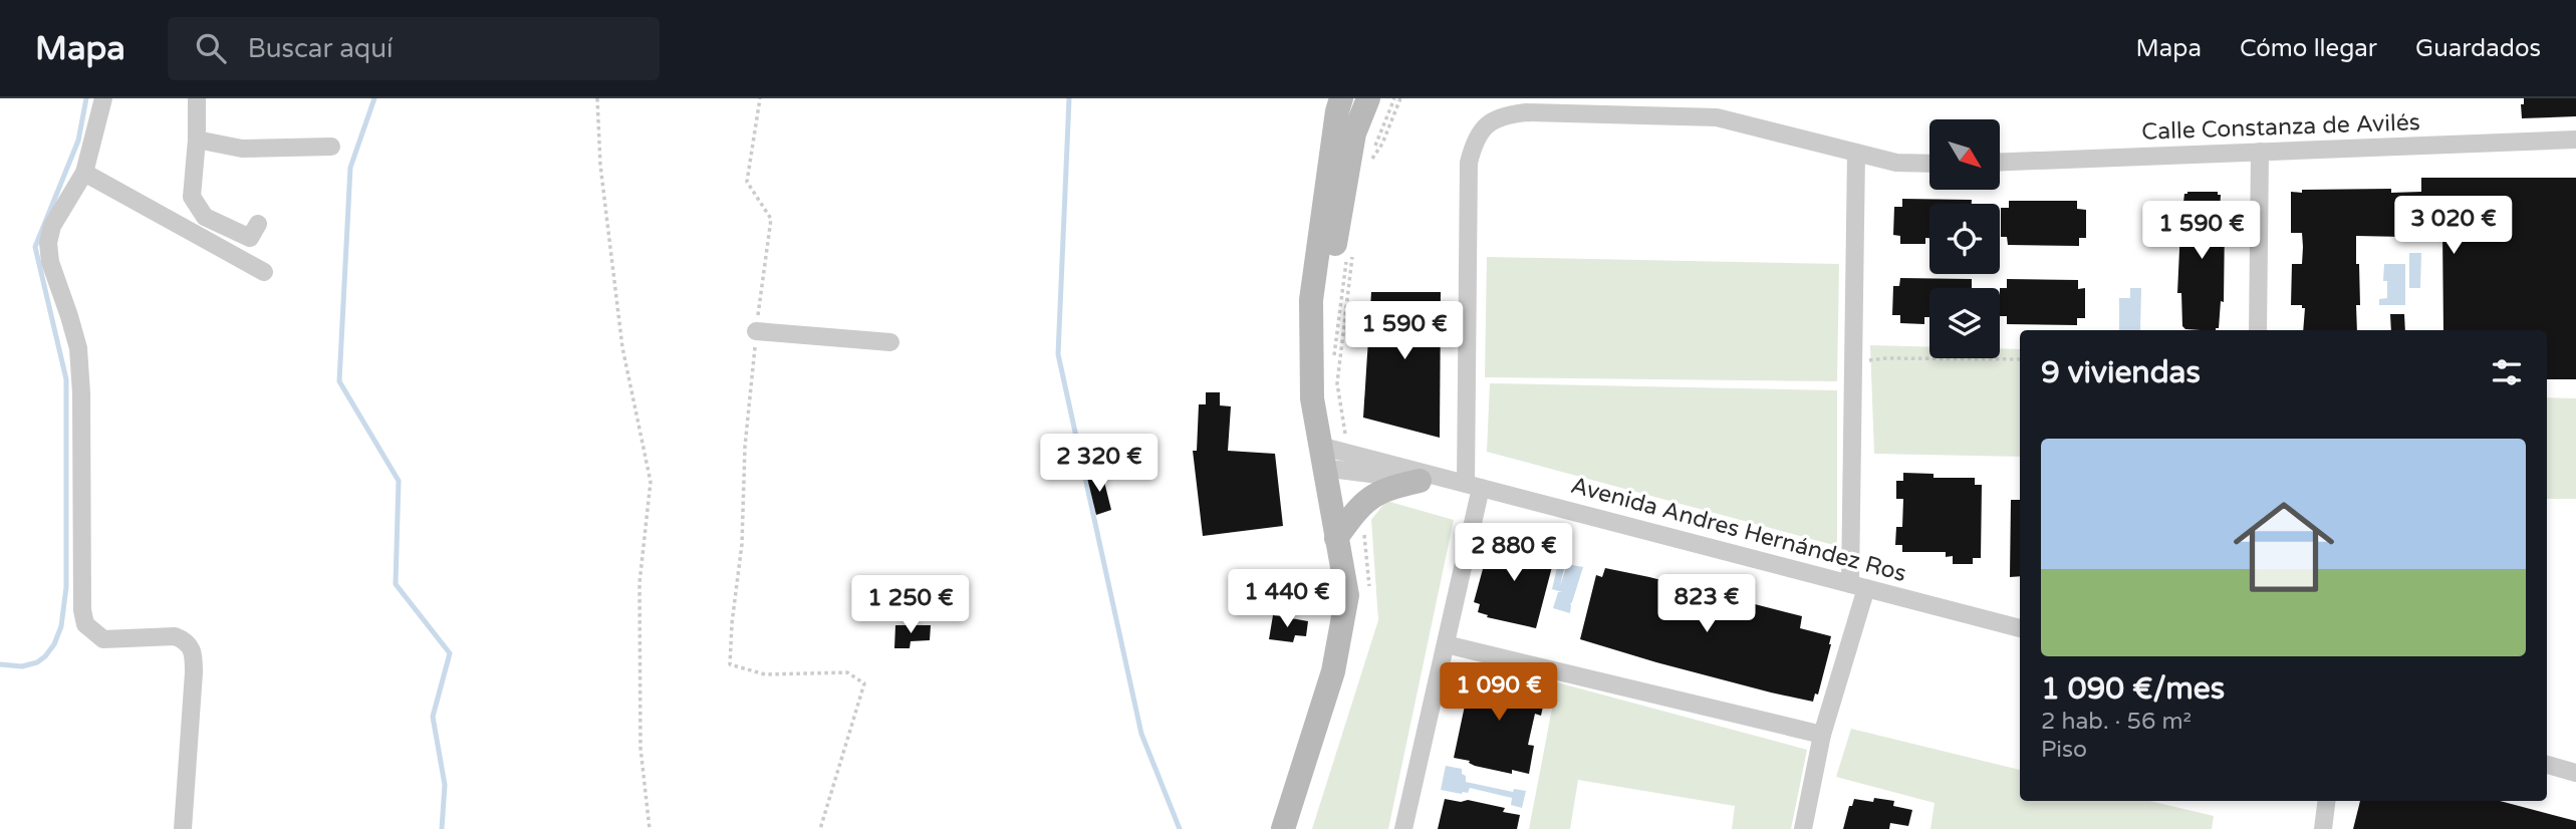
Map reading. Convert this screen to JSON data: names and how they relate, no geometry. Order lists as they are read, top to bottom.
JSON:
{
  "streets": {
    "street": ["Calle Constanza de Avilés", "Avenida Andres Hernández Ros"]
  },
  "north": "bottom right",
  "page": {
    "header": "Mapa",
    "search": "Buscar aquí",
    "nav": ["Mapa", "Cómo llegar", "Guardados"],
    "price": [
      "3 020 €",
      "1 590 €",
      "1 590 €",
      "2 320 €",
      "2 880 €",
      "1 440 €",
      "823 €",
      "1 250 €",
      "1 090 €"
    ],
    "heading": "9 viviendas",
    "list": [
      {
        "name": "1 090 €/mes",
        "note": "2 hab. · 56 m² · Piso"
      }
    ]
  }
}
